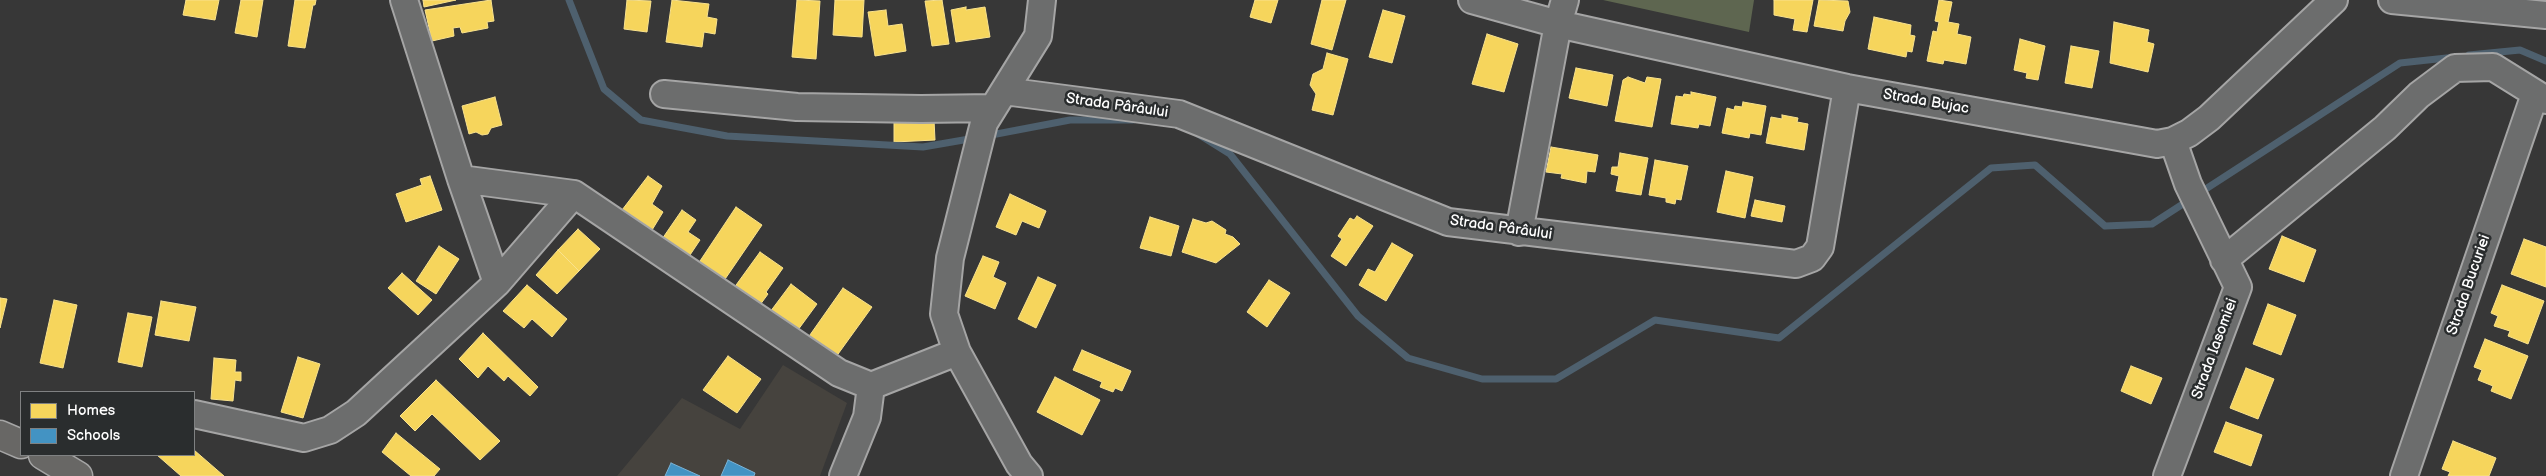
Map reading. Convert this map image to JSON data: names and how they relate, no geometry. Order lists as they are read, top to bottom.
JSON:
{
  "streets": {
    "street": [
      "Strada Bujac",
      "Strada Pârâului",
      "Strada Bucuriei",
      "Strada Iasomiei"
    ]
  },
  "crossings": [
    ["Strada Bujac", "Strada Pârâului"],
    ["Strada Bujac", "Strada Iasomiei"]
  ],
  "legend": ["Homes", "Schools"]
}
